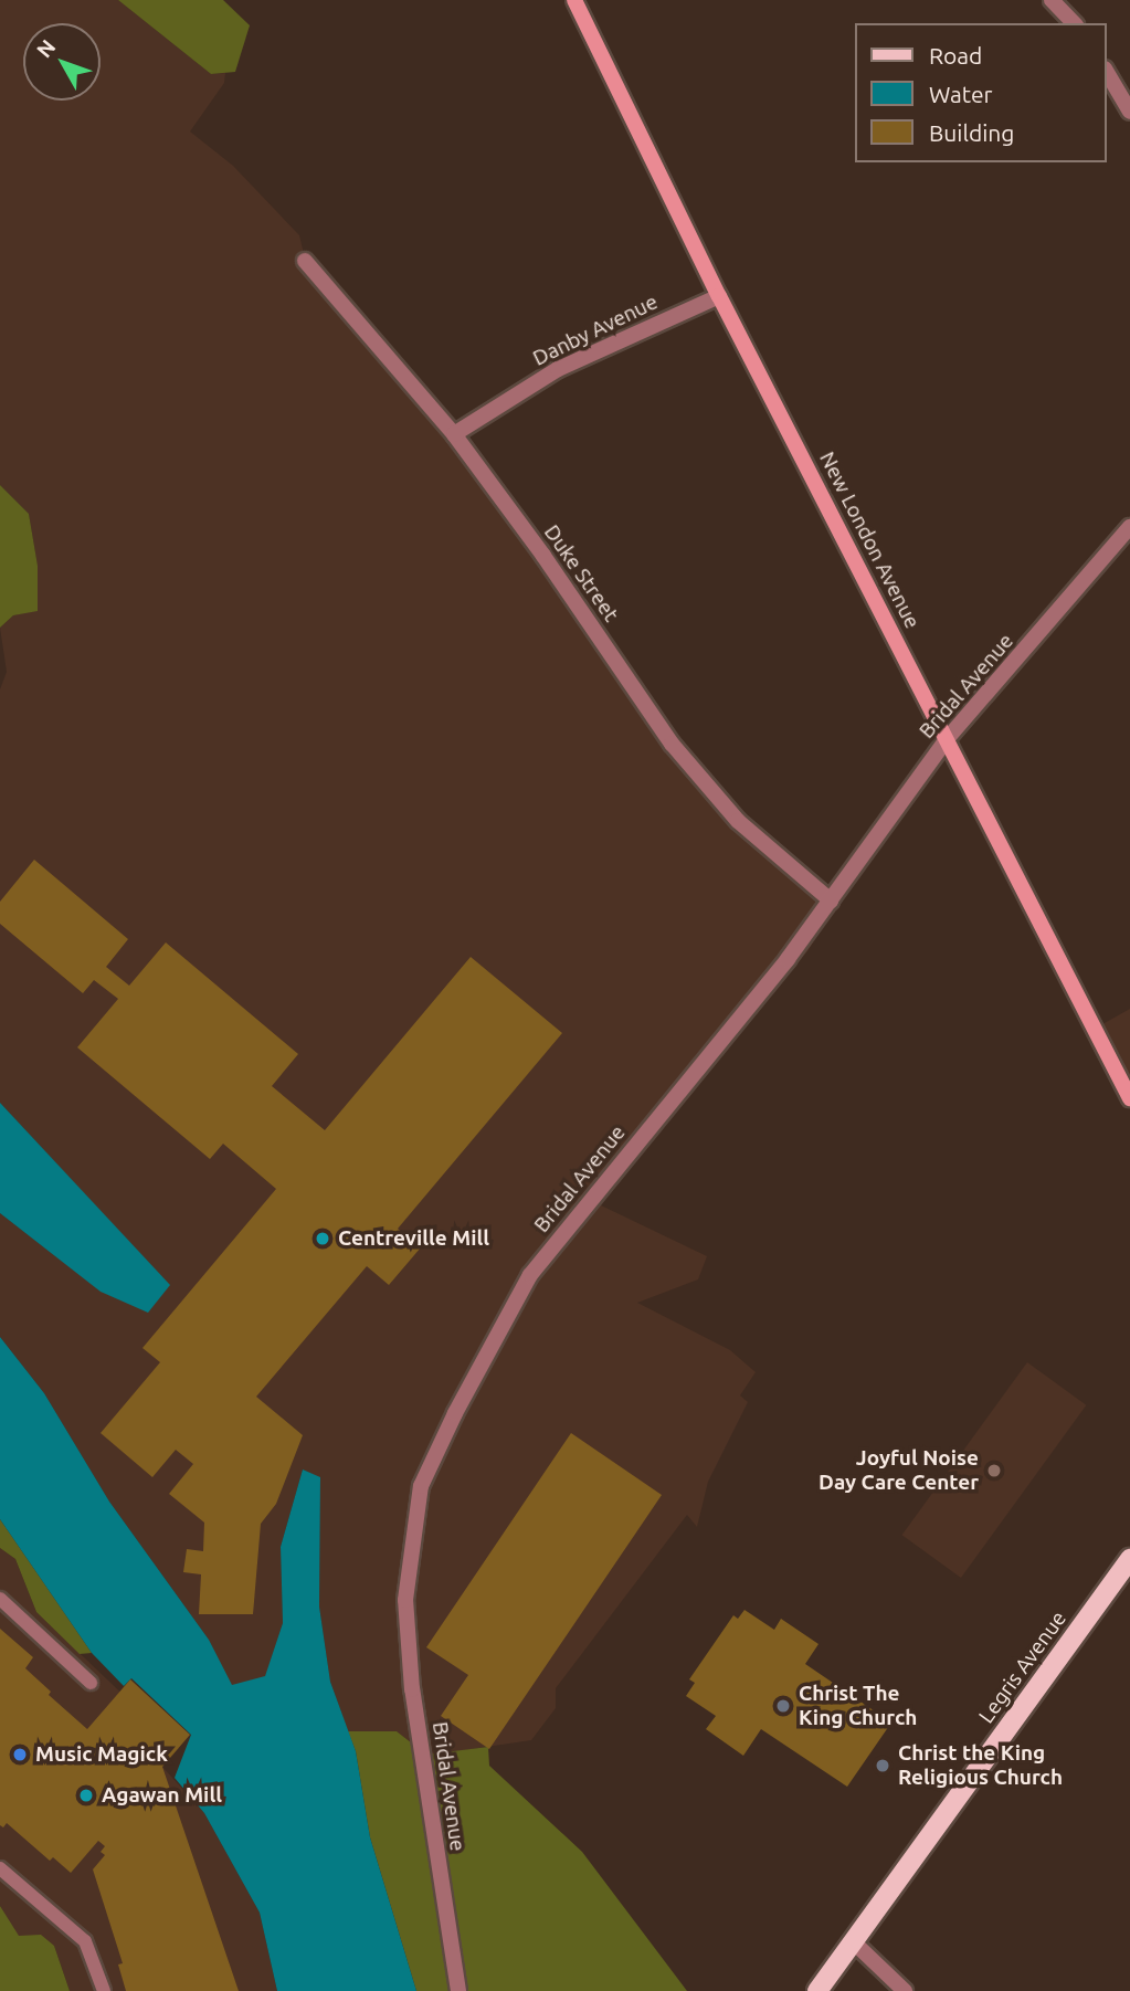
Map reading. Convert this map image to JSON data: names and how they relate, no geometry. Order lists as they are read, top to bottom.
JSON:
{
  "streets": {
    "main road": ["New London Avenue", "Legris Avenue"],
    "street": ["Danby Avenue", "Duke Street", "Bridal Avenue"]
  },
  "crossings": [
    ["Danby Avenue", "New London Avenue"],
    ["Danby Avenue", "Duke Street"],
    ["New London Avenue", "Bridal Avenue"],
    ["Duke Street", "Bridal Avenue"]
  ],
  "places": [
    "Centreville Mill",
    "Joyful Noise Day Care Center",
    "Christ The King Church",
    "Music Magick",
    "Christ the King Religious Church",
    "Agawan Mill"
  ],
  "legend": ["Road", "Water", "Building"],
  "north": "top left"
}
